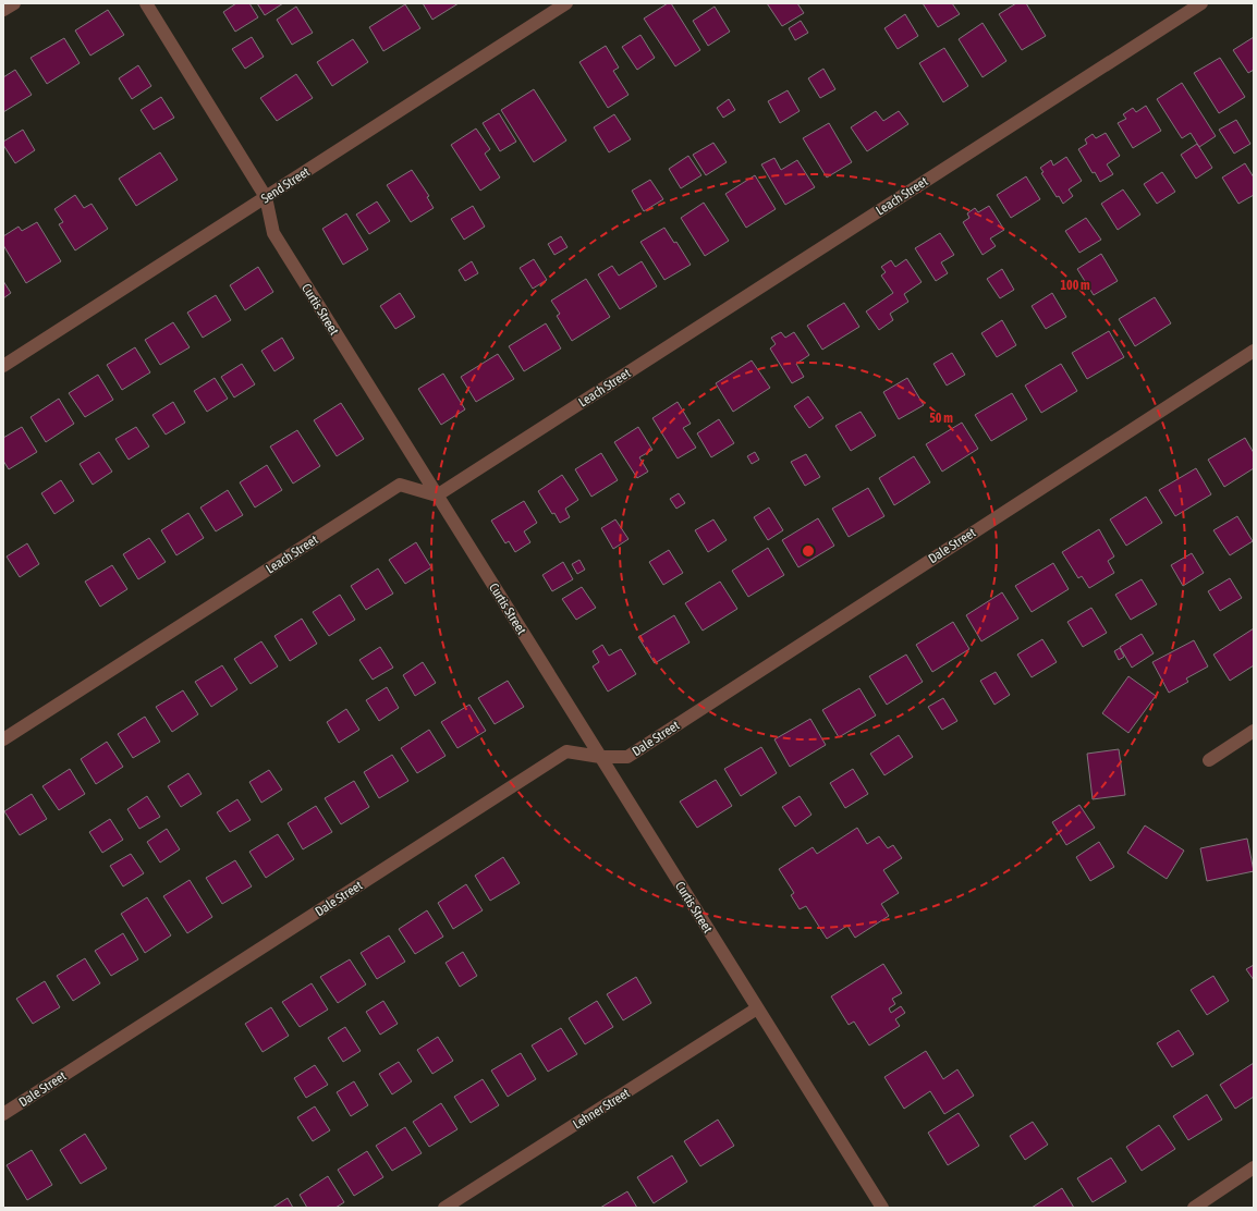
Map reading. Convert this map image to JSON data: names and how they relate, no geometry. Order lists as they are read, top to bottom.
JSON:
{
  "streets": {
    "street": [
      "Send Street",
      "Leach Street",
      "Curtis Street",
      "Dale Street",
      "Lehner Street"
    ]
  },
  "crossings": [
    ["Send Street", "Curtis Street"],
    ["Leach Street", "Curtis Street"],
    ["Curtis Street", "Dale Street"],
    ["Curtis Street", "Lehner Street"]
  ],
  "rings": ["100 m", "50 m"]
}
